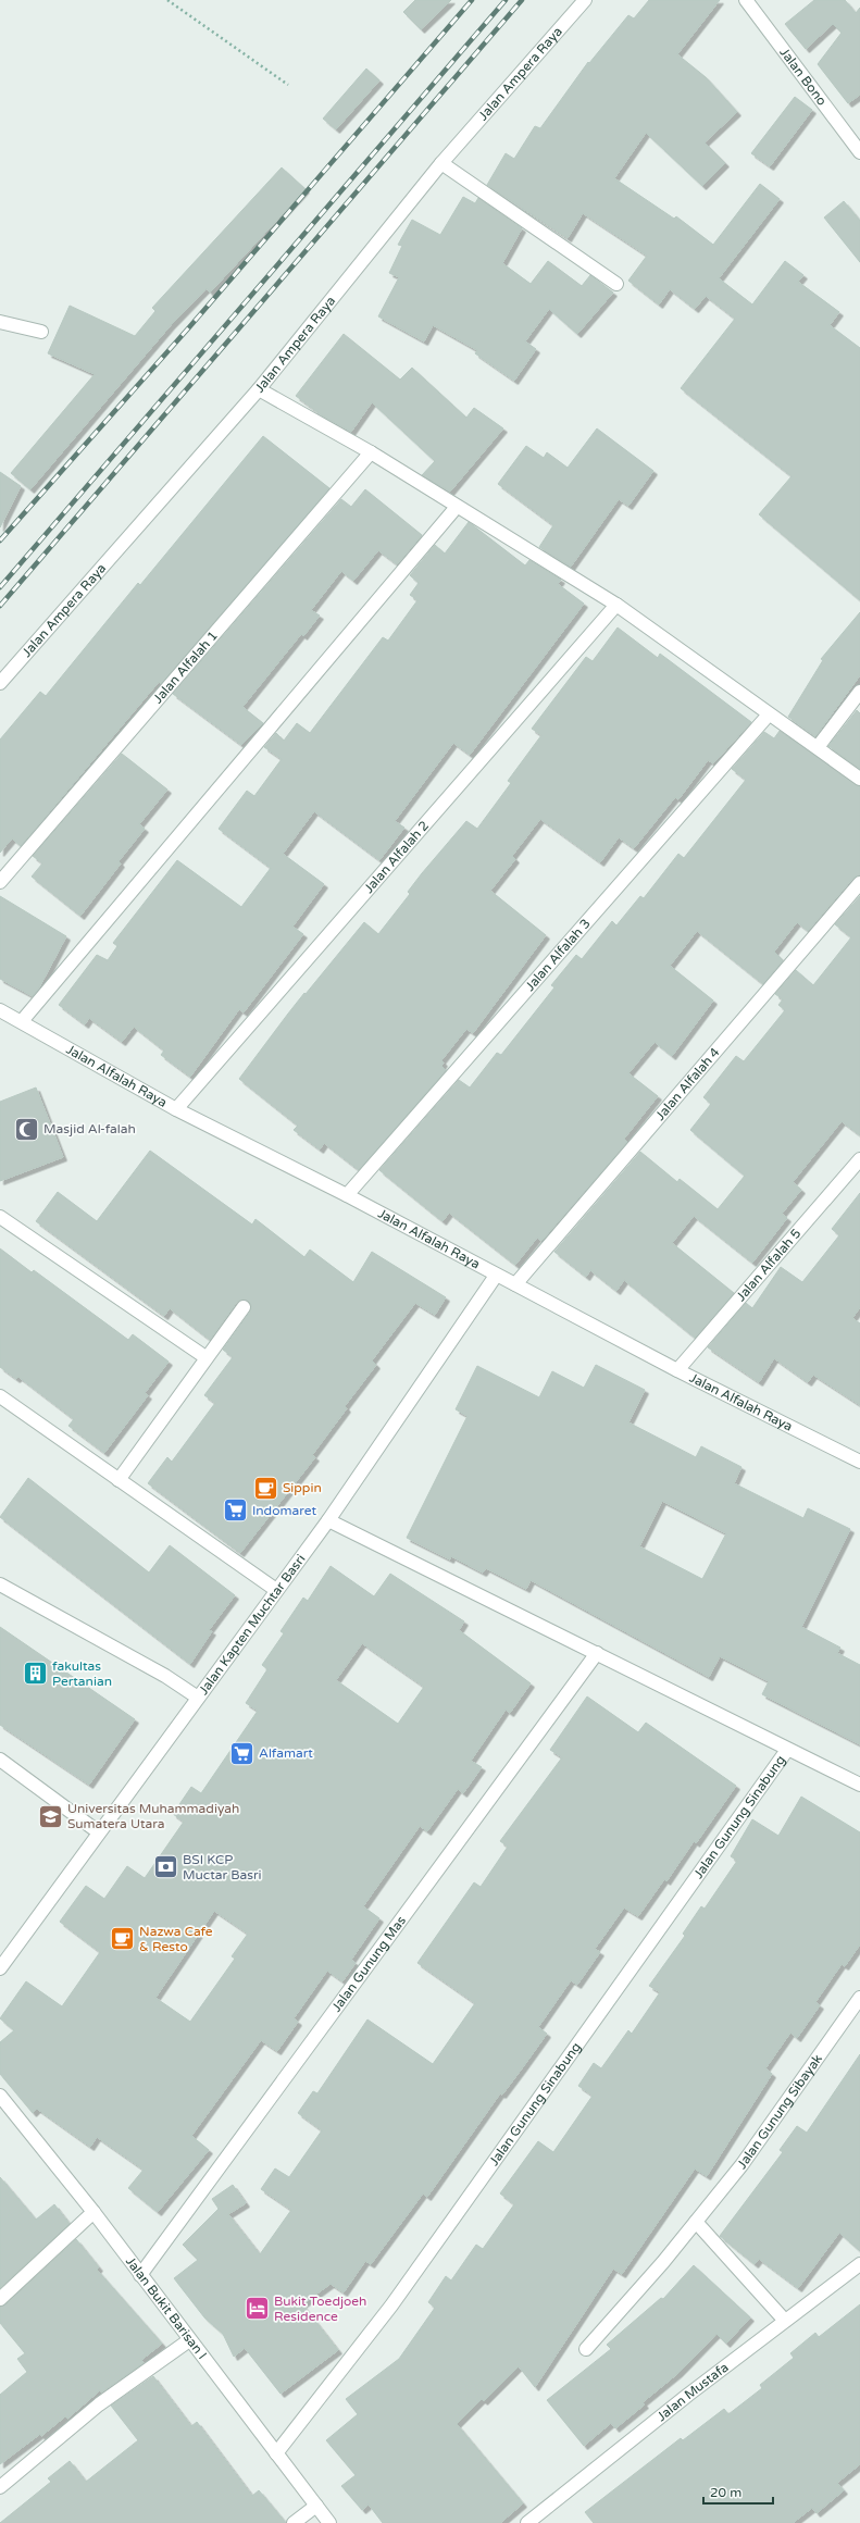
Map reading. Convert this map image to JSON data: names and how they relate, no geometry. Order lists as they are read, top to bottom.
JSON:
{
  "streets": {
    "street": [
      "Jalan Ampera Raya",
      "Jalan Bono",
      "Jalan Alfalah 1",
      "Jalan Alfalah 2",
      "Jalan Alfalah 3",
      "Jalan Alfalah Raya",
      "Jalan Alfalah 4",
      "Jalan Alfalah 5",
      "Jalan Kapten Muchtar Basri",
      "Jalan Gunung Sinabung",
      "Jalan Gunung Mas",
      "Jalan Gunung Sibayak",
      "Jalan Bukit Barisan I",
      "Jalan Mustafa"
    ]
  },
  "crossings": [
    ["Jalan Alfalah 2", "Jalan Alfalah Raya"],
    ["Jalan Alfalah 3", "Jalan Alfalah Raya"],
    ["Jalan Alfalah Raya", "Jalan Alfalah 4"],
    ["Jalan Alfalah Raya", "Jalan Alfalah 5"],
    ["Jalan Alfalah Raya", "Jalan Kapten Muchtar Basri"],
    ["Jalan Gunung Sinabung", "Jalan Bukit Barisan I"],
    ["Jalan Gunung Mas", "Jalan Bukit Barisan I"]
  ],
  "places": {
    "mosque": ["Masjid Al-falah"],
    "cafe": ["Sippin", "Nazwa Cafe & Resto"],
    "supermarket": ["Indomaret", "Alfamart"],
    "building": ["fakultas Pertanian"],
    "school or university": ["Universitas Muhammadiyah Sumatera Utara"],
    "bank": ["BSI KCP Muctar Basri"],
    "hotel": ["Bukit Toedjoeh Residence"]
  },
  "scale_bar": "20 m"
}
